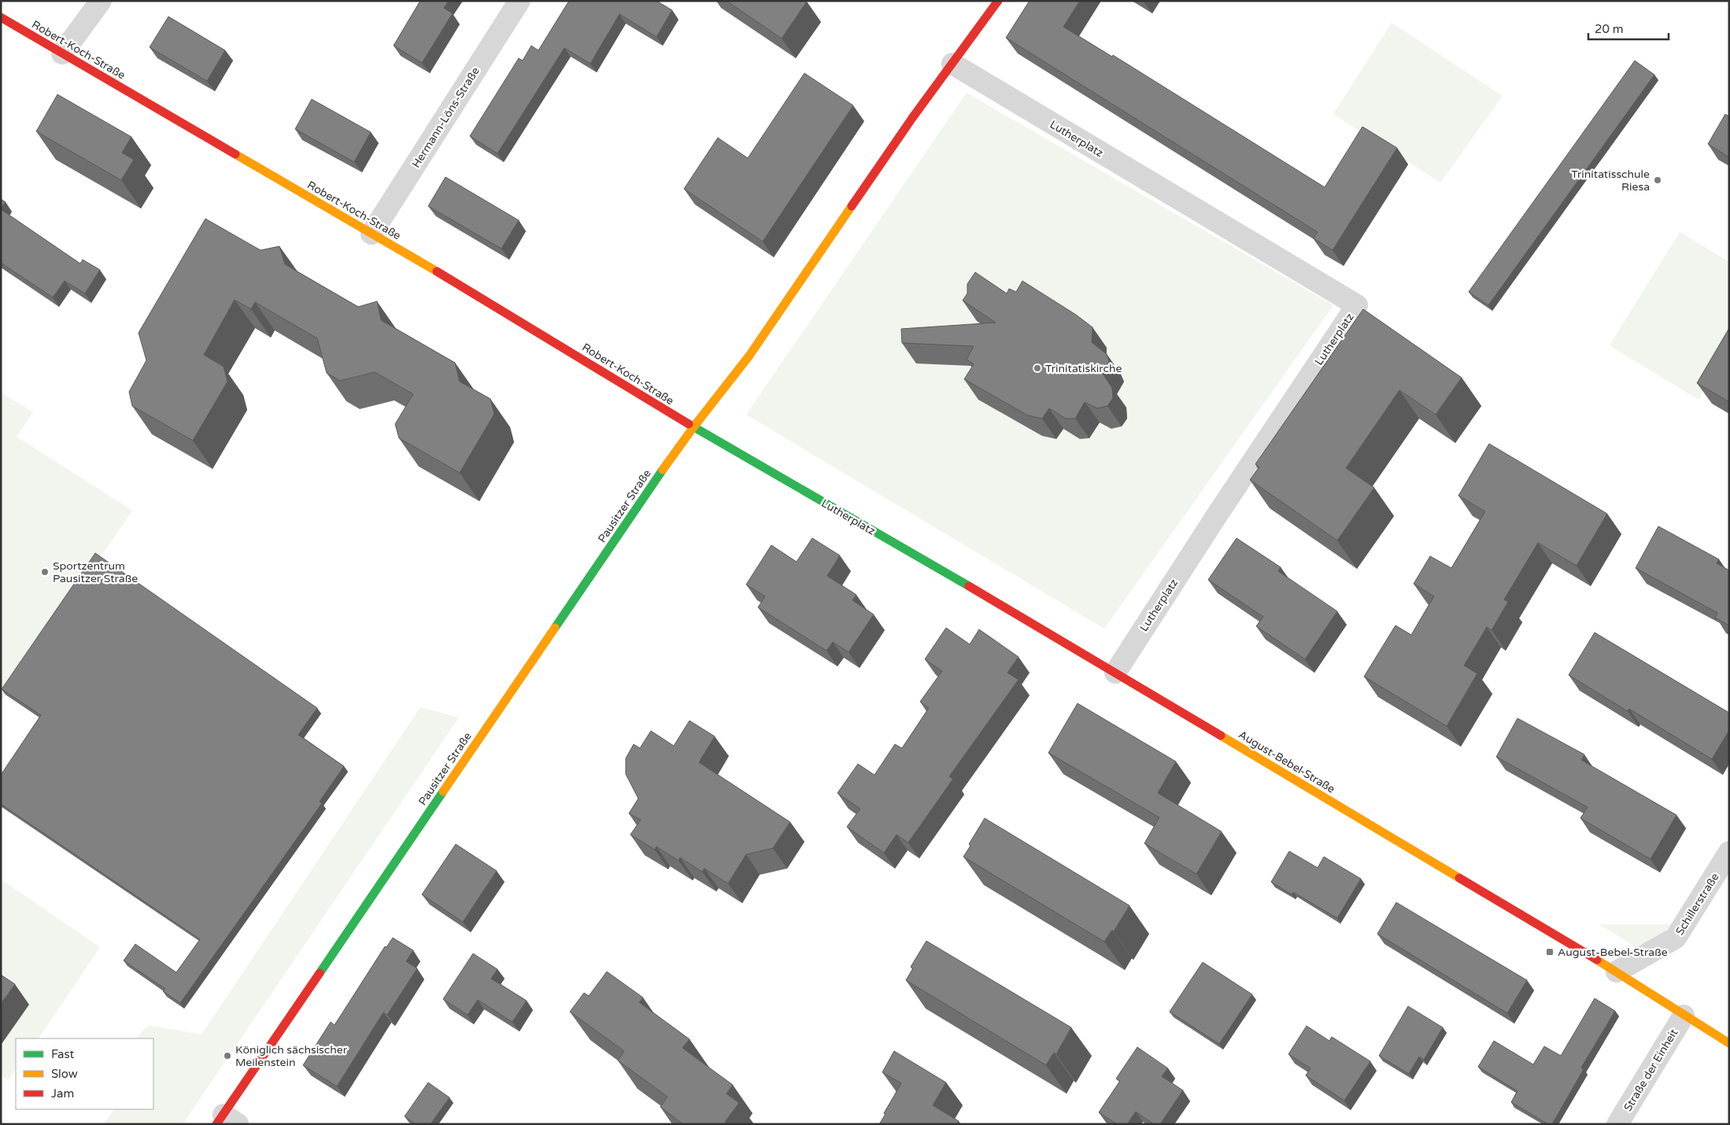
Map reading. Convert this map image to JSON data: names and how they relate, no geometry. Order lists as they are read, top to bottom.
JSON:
{
  "streets": {
    "street": [
      "Robert-Koch-Straße",
      "Hermann-Löns-Straße",
      "Lutherplatz",
      "Pausitzer Straße",
      "August-Bebel-Straße",
      "Schillerstraße",
      "Straße der Einheit"
    ]
  },
  "crossings": [
    ["Robert-Koch-Straße", "Hermann-Löns-Straße"],
    ["Robert-Koch-Straße", "Lutherplatz"],
    ["Robert-Koch-Straße", "Pausitzer Straße"],
    ["Lutherplatz", "Pausitzer Straße"],
    ["Lutherplatz", "August-Bebel-Straße"],
    ["August-Bebel-Straße", "Schillerstraße"],
    ["August-Bebel-Straße", "Straße der Einheit"]
  ],
  "places": {
    "other": [
      "Trinitatisschule Riesa",
      "Trinitatiskirche",
      "Sportzentrum Pausitzer Straße",
      "Königlich sächsischer Meilenstein"
    ],
    "transit": ["August-Bebel-Straße"]
  },
  "legend": ["Fast", "Slow", "Jam"],
  "scale_bar": "20 m"
}
